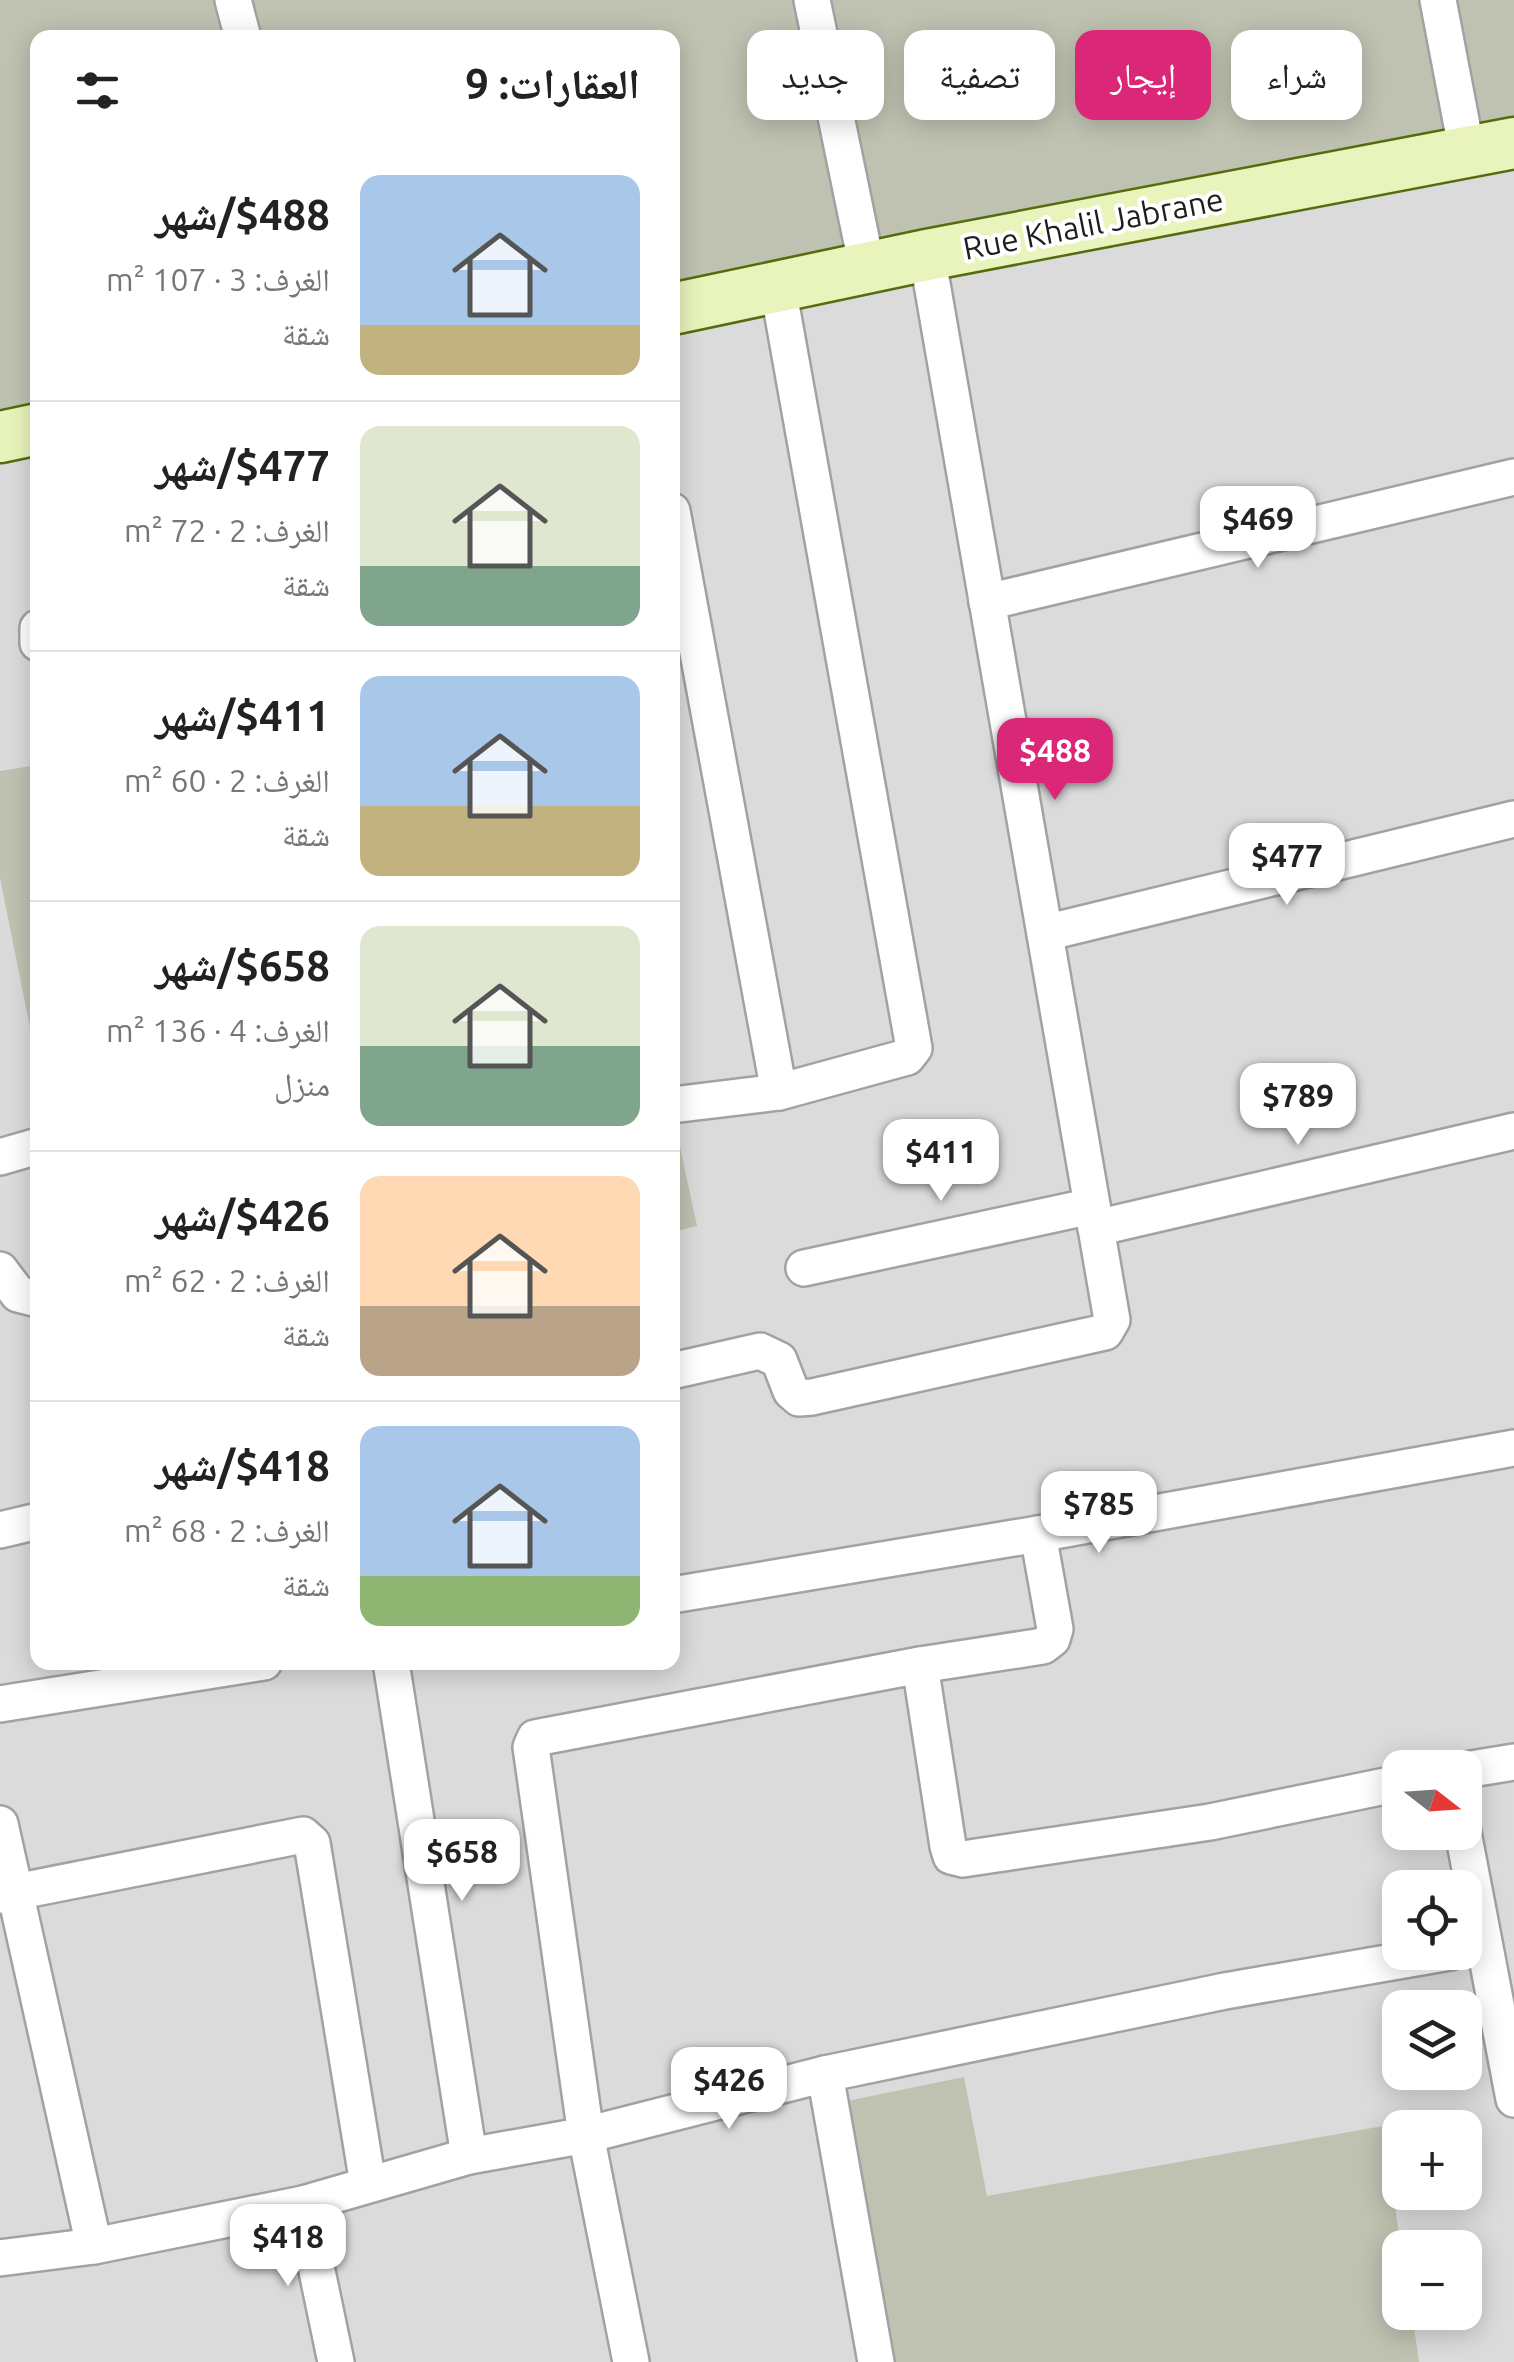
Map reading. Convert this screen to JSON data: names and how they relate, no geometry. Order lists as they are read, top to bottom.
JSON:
{
  "streets": {
    "street": ["Rue Khalil Jabrane"]
  },
  "north": "right",
  "page": {
    "chip": [
      "شراء",
      "إيجار",
      "تصفية",
      "جديد"
    ],
    "heading": "العقارات: 9",
    "list": [
      {
        "name": "$488/شهر",
        "note": "الغرف: 3 · 107 m² · شقة"
      },
      {
        "name": "$477/شهر",
        "note": "الغرف: 2 · 72 m² · شقة"
      },
      {
        "name": "$411/شهر",
        "note": "الغرف: 2 · 60 m² · شقة"
      },
      {
        "name": "$658/شهر",
        "note": "الغرف: 4 · 136 m² · منزل"
      },
      {
        "name": "$426/شهر",
        "note": "الغرف: 2 · 62 m² · شقة"
      },
      {
        "name": "$418/شهر",
        "note": "الغرف: 2 · 68 m² · شقة"
      }
    ],
    "price": [
      "$469",
      "$488",
      "$477",
      "$789",
      "$411",
      "$785",
      "$658",
      "$426",
      "$418"
    ],
    "map_buttons": ["+", "−"]
  }
}
